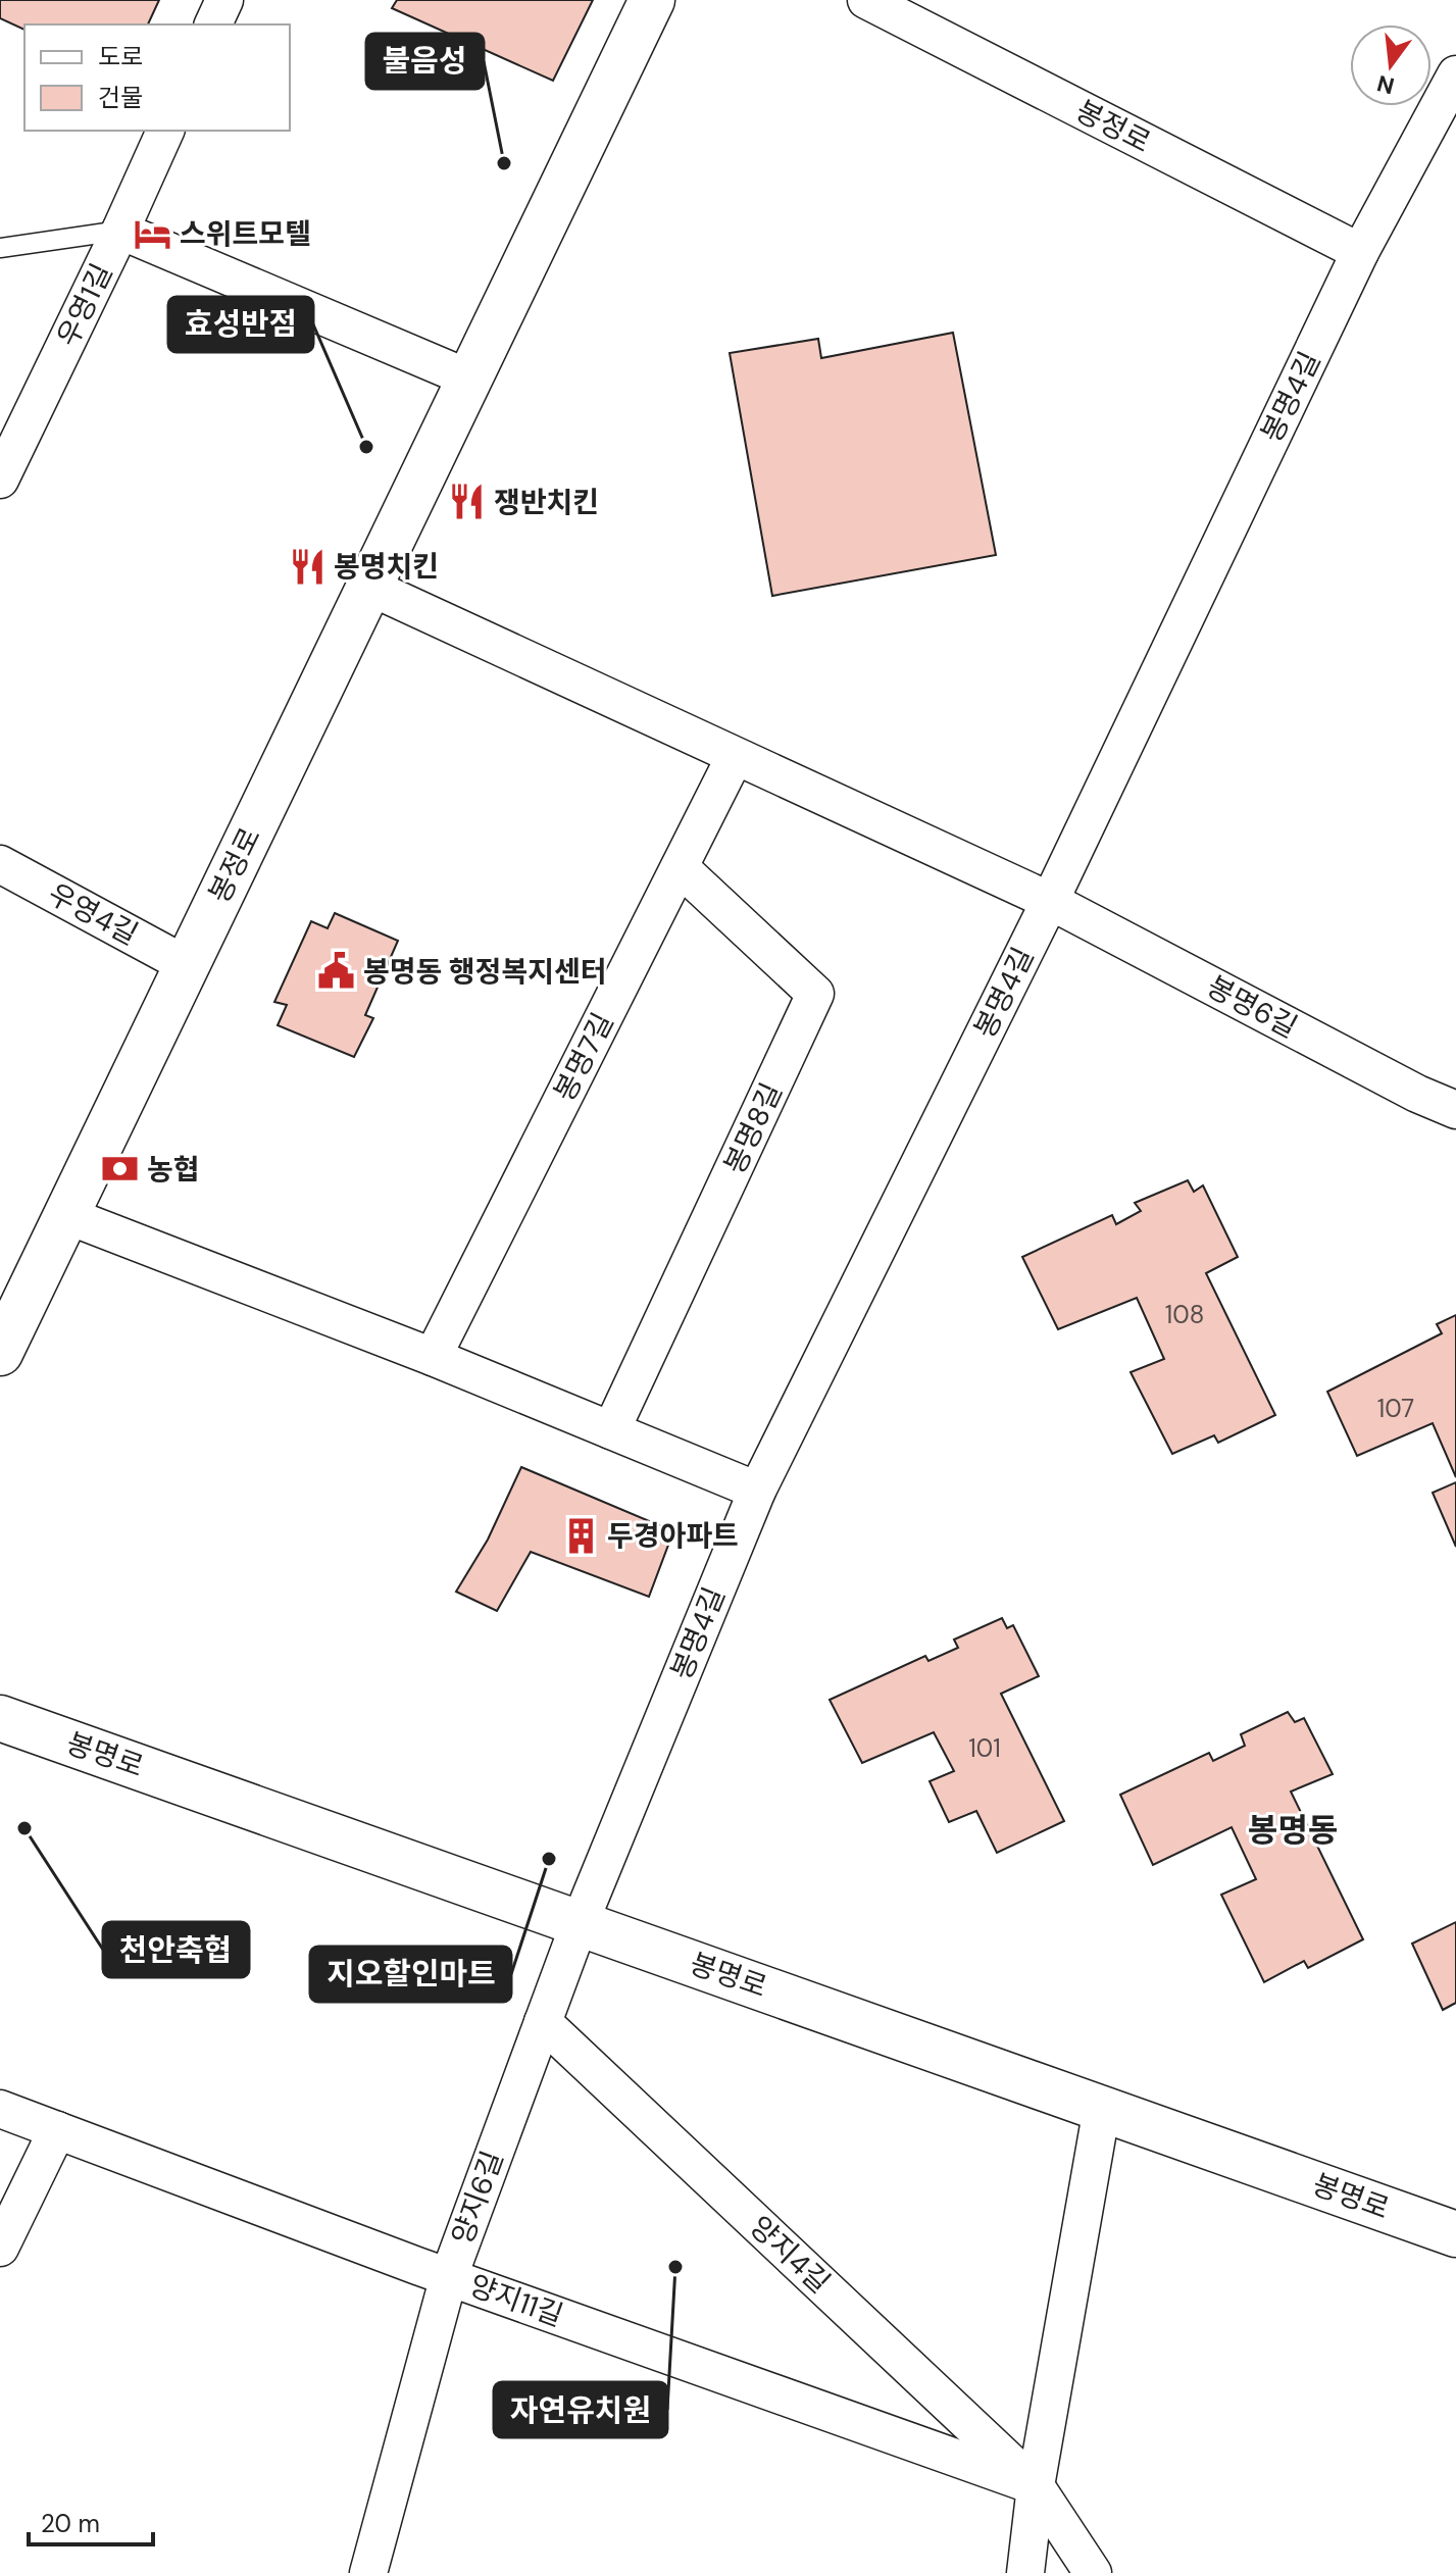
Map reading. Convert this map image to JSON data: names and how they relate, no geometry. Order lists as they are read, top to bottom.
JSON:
{
  "streets": {
    "street": [
      "봉정로",
      "우영1길",
      "봉명4길",
      "우영4길",
      "봉명6길",
      "봉명7길",
      "봉명8길",
      "봉명로",
      "양지6길",
      "양지4길",
      "양지11길"
    ]
  },
  "crossings": [
    ["봉정로", "봉명4길"],
    ["봉정로", "우영4길"],
    ["봉명4길", "봉명6길"],
    ["봉명4길", "봉명로"],
    ["봉명4길", "양지6길"],
    ["봉명7길", "봉명8길"],
    ["봉명로", "양지6길"],
    ["양지6길", "양지4길"],
    ["양지6길", "양지11길"],
    ["양지4길", "양지11길"]
  ],
  "districts": ["봉명동"],
  "places": {
    "other": [
      "불음성",
      "효성반점",
      "천안축협",
      "지오할인마트",
      "자연유치원"
    ],
    "hotel": ["스위트모텔"],
    "restaurant": ["쟁반치킨", "봉명치킨"],
    "public building": ["봉명동 행정복지센터"],
    "bank": ["농협"],
    "building": ["두경아파트"]
  },
  "house_numbers": ["108", "107", "101"],
  "legend": ["도로", "건물"],
  "scale_bar": "20 m",
  "north": "bottom"
}
